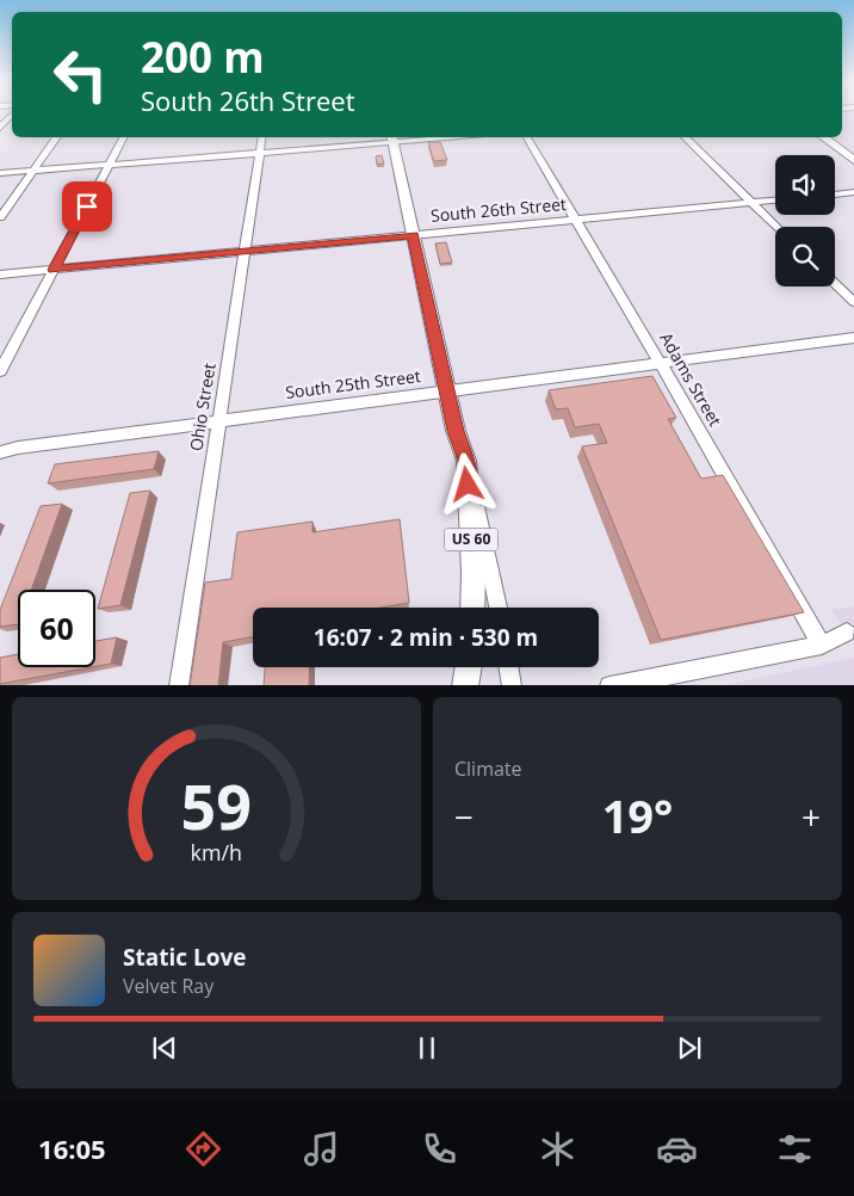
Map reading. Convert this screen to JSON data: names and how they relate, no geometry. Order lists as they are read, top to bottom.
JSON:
{
  "streets": {
    "main road": ["US 60"],
    "street": [
      "South 26th Street",
      "Adams Street",
      "South 25th Street",
      "Ohio Street"
    ]
  },
  "crossings": [
    ["South 26th Street", "Adams Street"],
    ["South 26th Street", "Ohio Street"],
    ["South 26th Street", "US 60"],
    ["Adams Street", "South 25th Street"],
    ["South 25th Street", "Ohio Street"],
    ["South 25th Street", "US 60"]
  ],
  "page": {
    "turn": ["200 m", "South 26th Street"],
    "limit": "60",
    "trip": "16:07 · 2 min · 530 m",
    "tile": "Climate",
    "heat": ["−", "19°", "+"],
    "song": ["Static Love", "Velvet Ray"],
    "tabs": "16:05",
    "gauge": ["59", "km/h"]
  }
}
